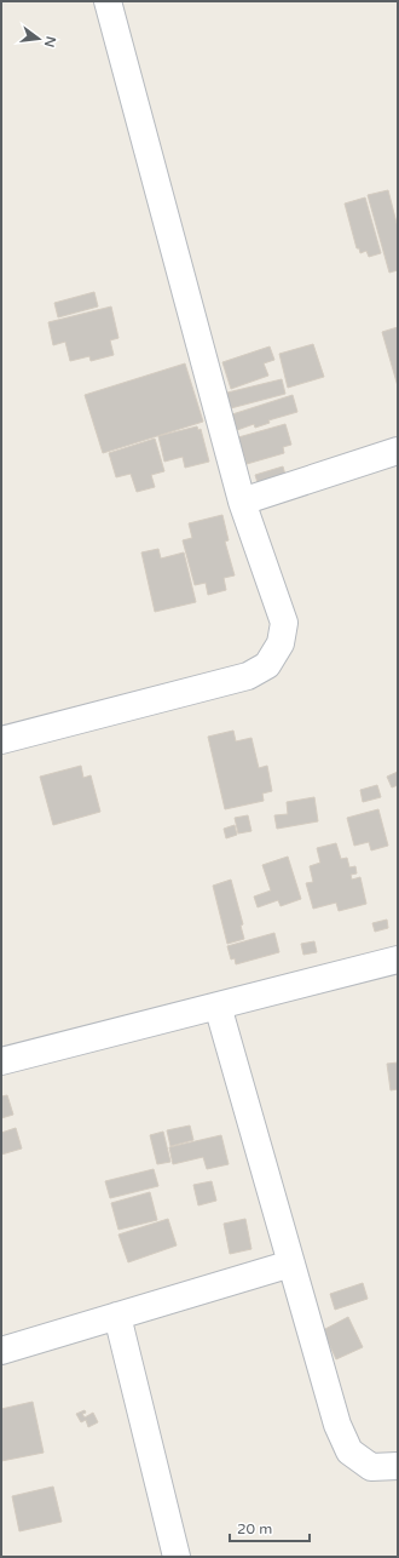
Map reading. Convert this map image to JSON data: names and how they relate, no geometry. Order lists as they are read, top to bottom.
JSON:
{
  "scale_bar": "20 m",
  "north": "right"
}
